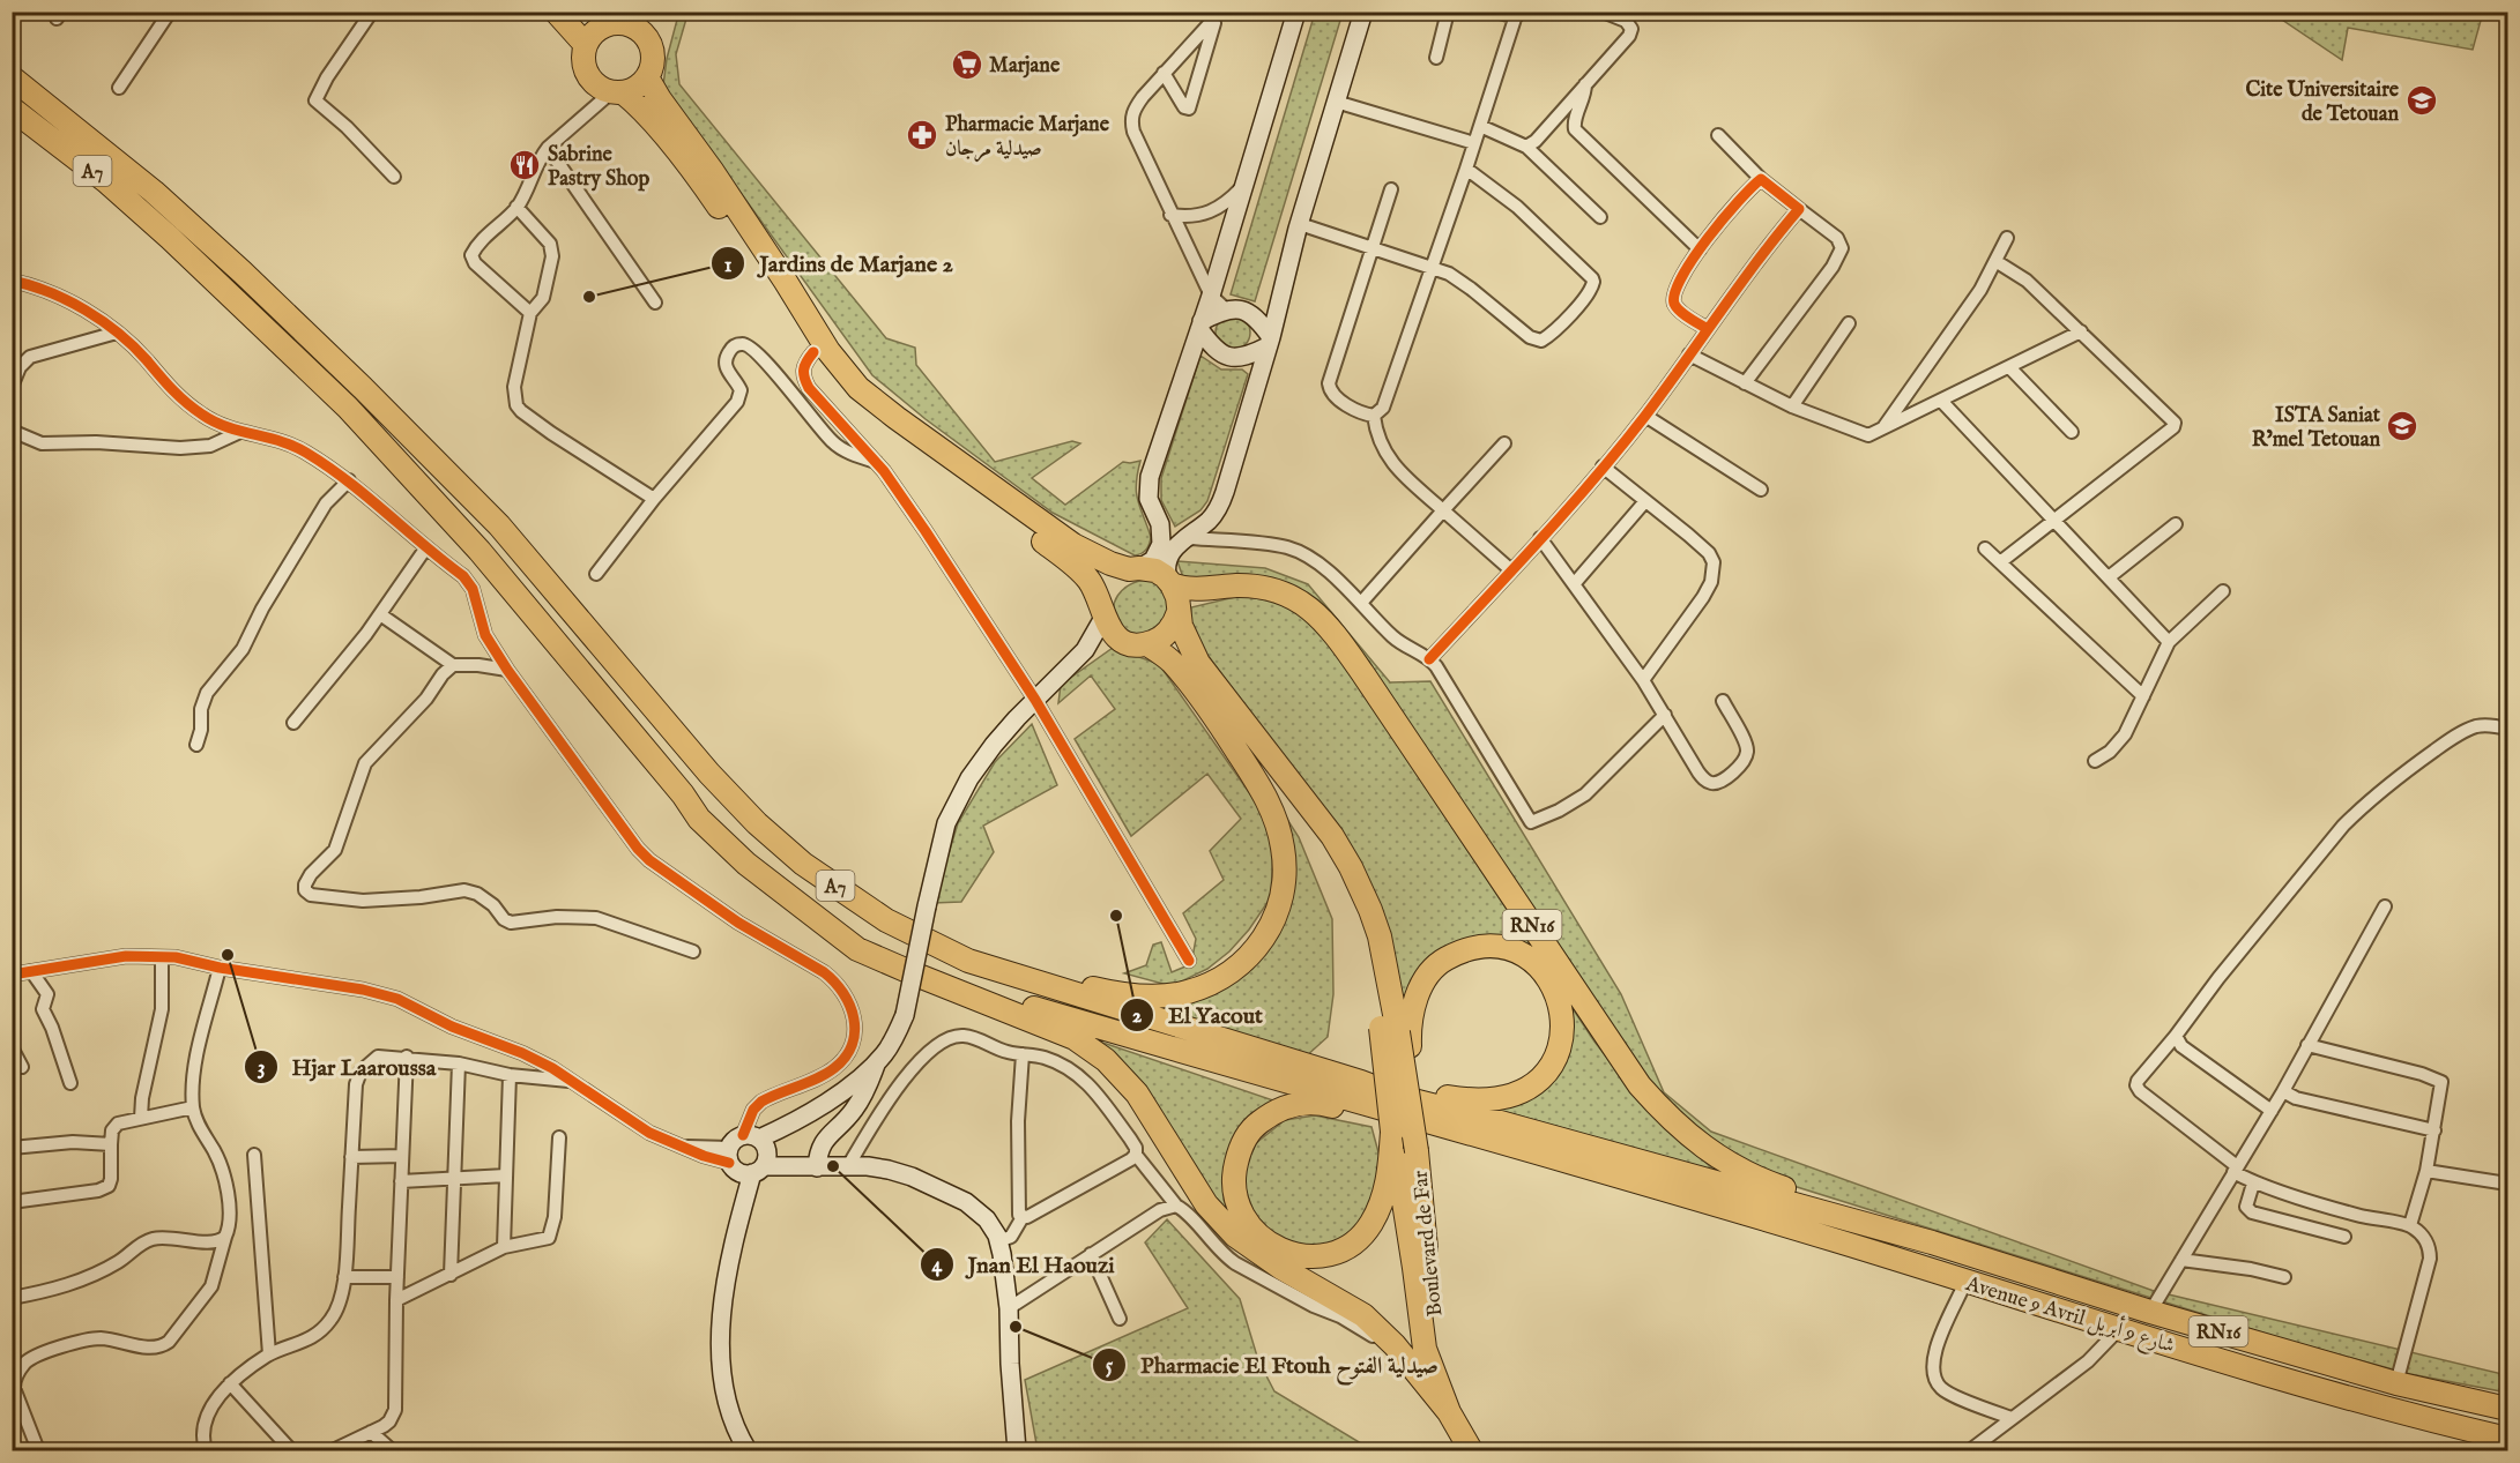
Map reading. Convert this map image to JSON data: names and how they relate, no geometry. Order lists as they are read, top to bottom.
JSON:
{
  "streets": {
    "highway": [
      "A7",
      "RN16",
      "Boulevard de Far",
      "Avenue 9 Avril شارع 9 أبريل"
    ]
  },
  "crossings": [
    ["A7", "RN16"],
    ["A7", "Avenue 9 Avril شارع 9 أبريل"],
    ["RN16", "Boulevard de Far"],
    ["RN16", "Avenue 9 Avril شارع 9 أبريل"]
  ],
  "places": {
    "supermarket": ["Marjane"],
    "school or university": ["Cite Universitaire de Tetouan", "ISTA Saniat R’mel Tetouan"],
    "pharmacy": ["Pharmacie Marjane صيدلية مرجان"],
    "restaurant": ["Sabrine Pastry Shop"],
    "other": [
      "Jardins de Marjane 2",
      "El Yacout",
      "Hjar Laaroussa",
      "Jnan El Haouzi",
      "Pharmacie El Ftouh صيدلية الفتوح"
    ]
  }
}
